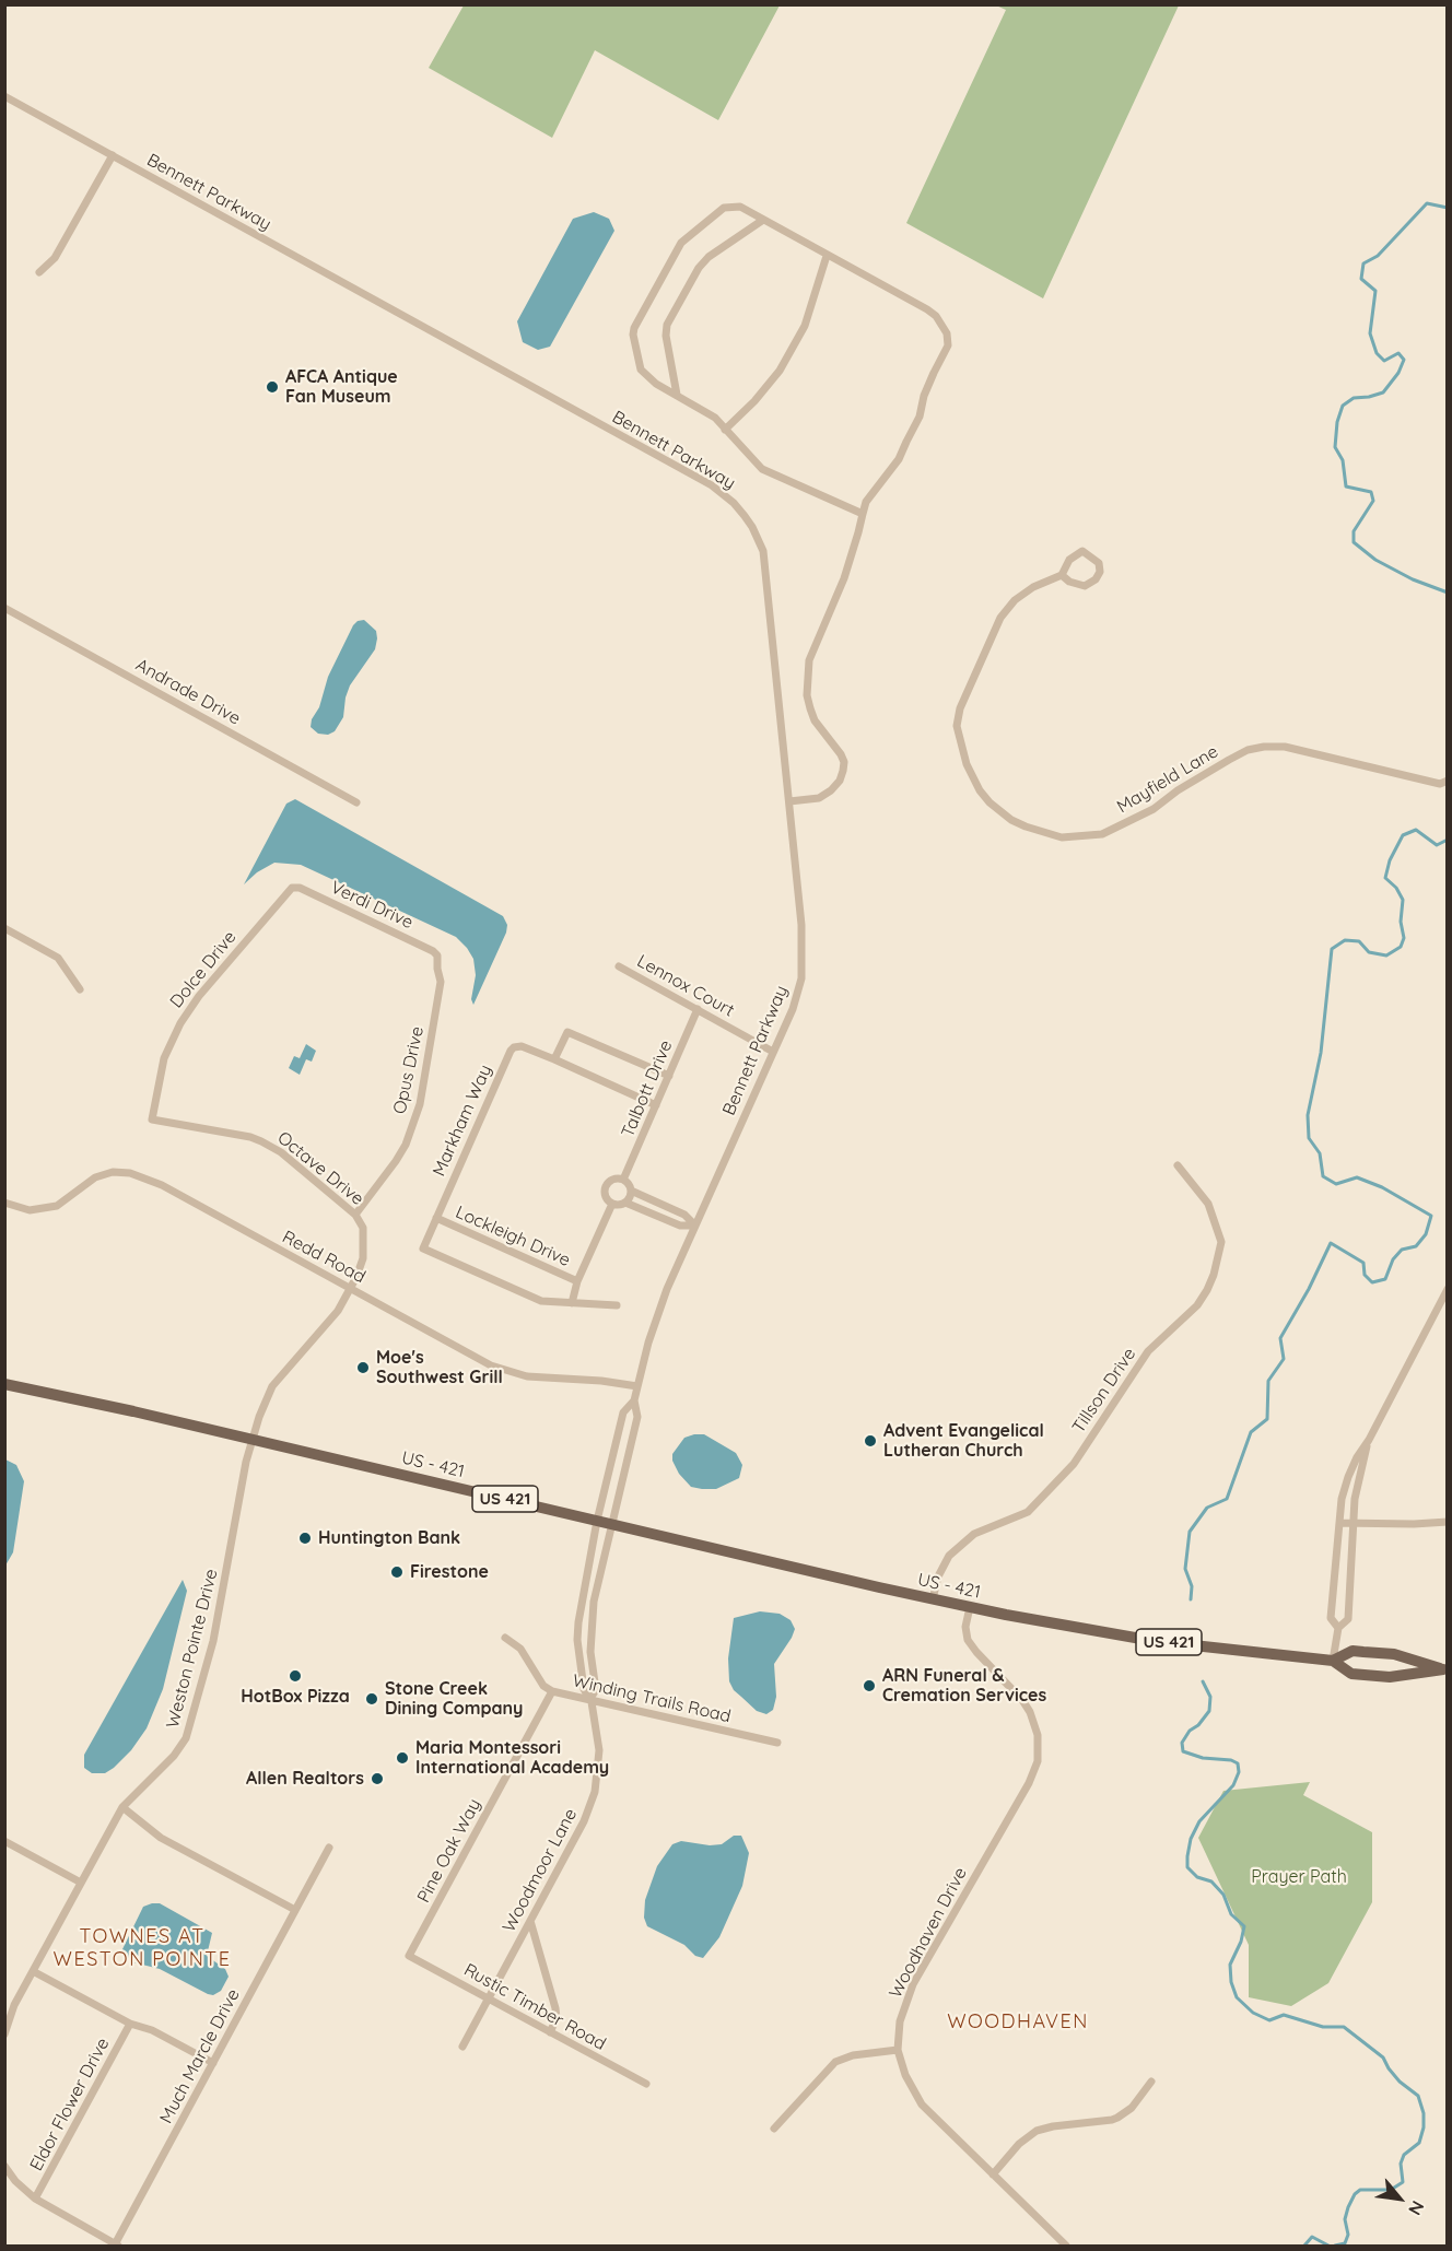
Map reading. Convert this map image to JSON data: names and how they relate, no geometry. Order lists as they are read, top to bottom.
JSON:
{
  "streets": {
    "main road": ["US - 421", "US 421"],
    "street": [
      "Bennett Parkway",
      "Andrade Drive",
      "Mayfield Lane",
      "Verdi Drive",
      "Dolce Drive",
      "Lennox Court",
      "Opus Drive",
      "Talbott Drive",
      "Markham Way",
      "Octave Drive",
      "Lockleigh Drive",
      "Redd Road",
      "Tillson Drive",
      "Weston Pointe Drive",
      "Winding Trails Road",
      "Pine Oak Way",
      "Woodmoor Lane",
      "Woodhaven Drive",
      "Rustic Timber Road",
      "Much Marcle Drive",
      "Eldor Flower Drive"
    ]
  },
  "crossings": [
    ["Bennett Parkway", "Lennox Court"],
    ["Bennett Parkway", "Redd Road"],
    ["Bennett Parkway", "US - 421"],
    ["Bennett Parkway", "Woodmoor Lane"],
    ["Verdi Drive", "Dolce Drive"],
    ["Verdi Drive", "Opus Drive"],
    ["Dolce Drive", "Octave Drive"],
    ["Lennox Court", "Talbott Drive"],
    ["Opus Drive", "Octave Drive"],
    ["Talbott Drive", "Markham Way"],
    ["Talbott Drive", "Lockleigh Drive"],
    ["Markham Way", "Lockleigh Drive"],
    ["Octave Drive", "Redd Road"],
    ["Octave Drive", "Weston Pointe Drive"],
    ["Redd Road", "Weston Pointe Drive"],
    ["Tillson Drive", "US - 421"],
    ["US - 421", "US 421"],
    ["US - 421", "Weston Pointe Drive"],
    ["US - 421", "Woodmoor Lane"],
    ["US - 421", "Woodhaven Drive"],
    ["Winding Trails Road", "Pine Oak Way"],
    ["Winding Trails Road", "Woodmoor Lane"],
    ["Pine Oak Way", "Rustic Timber Road"],
    ["Woodmoor Lane", "Rustic Timber Road"]
  ],
  "districts": ["TOWNES AT WESTON POINTE", "WOODHAVEN"],
  "parks": ["Prayer Path"],
  "places": [
    "AFCA Antique Fan Museum",
    "Moe's Southwest Grill",
    "Advent Evangelical Lutheran Church",
    "Huntington Bank",
    "Firestone",
    "HotBox Pizza",
    "ARN Funeral & Cremation Services",
    "Stone Creek Dining Company",
    "Maria Montessori International Academy",
    "Allen Realtors"
  ],
  "north": "bottom right"
}
